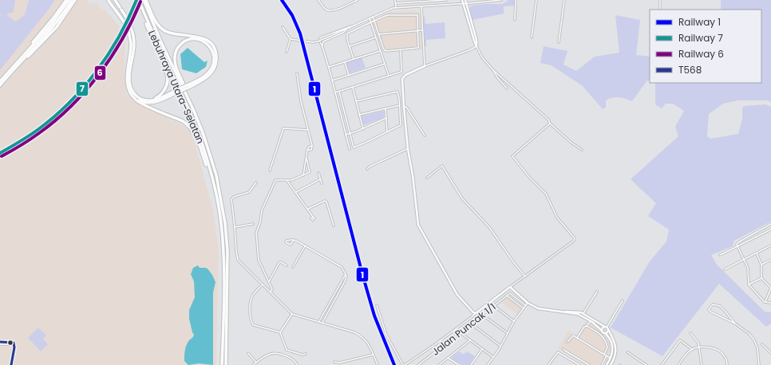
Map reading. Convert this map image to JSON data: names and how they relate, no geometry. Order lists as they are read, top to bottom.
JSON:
{
  "streets": {
    "highway": ["Lebuhraya Utara–Selatan"],
    "street": ["Jalan Puncak 1/1"]
  },
  "lines": [
    "rail line 1",
    "rail line 7",
    "rail line 6",
    "transit line T568"
  ],
  "legend": [
    "Railway 1",
    "Railway 7",
    "Railway 6",
    "T568"
  ]
}
